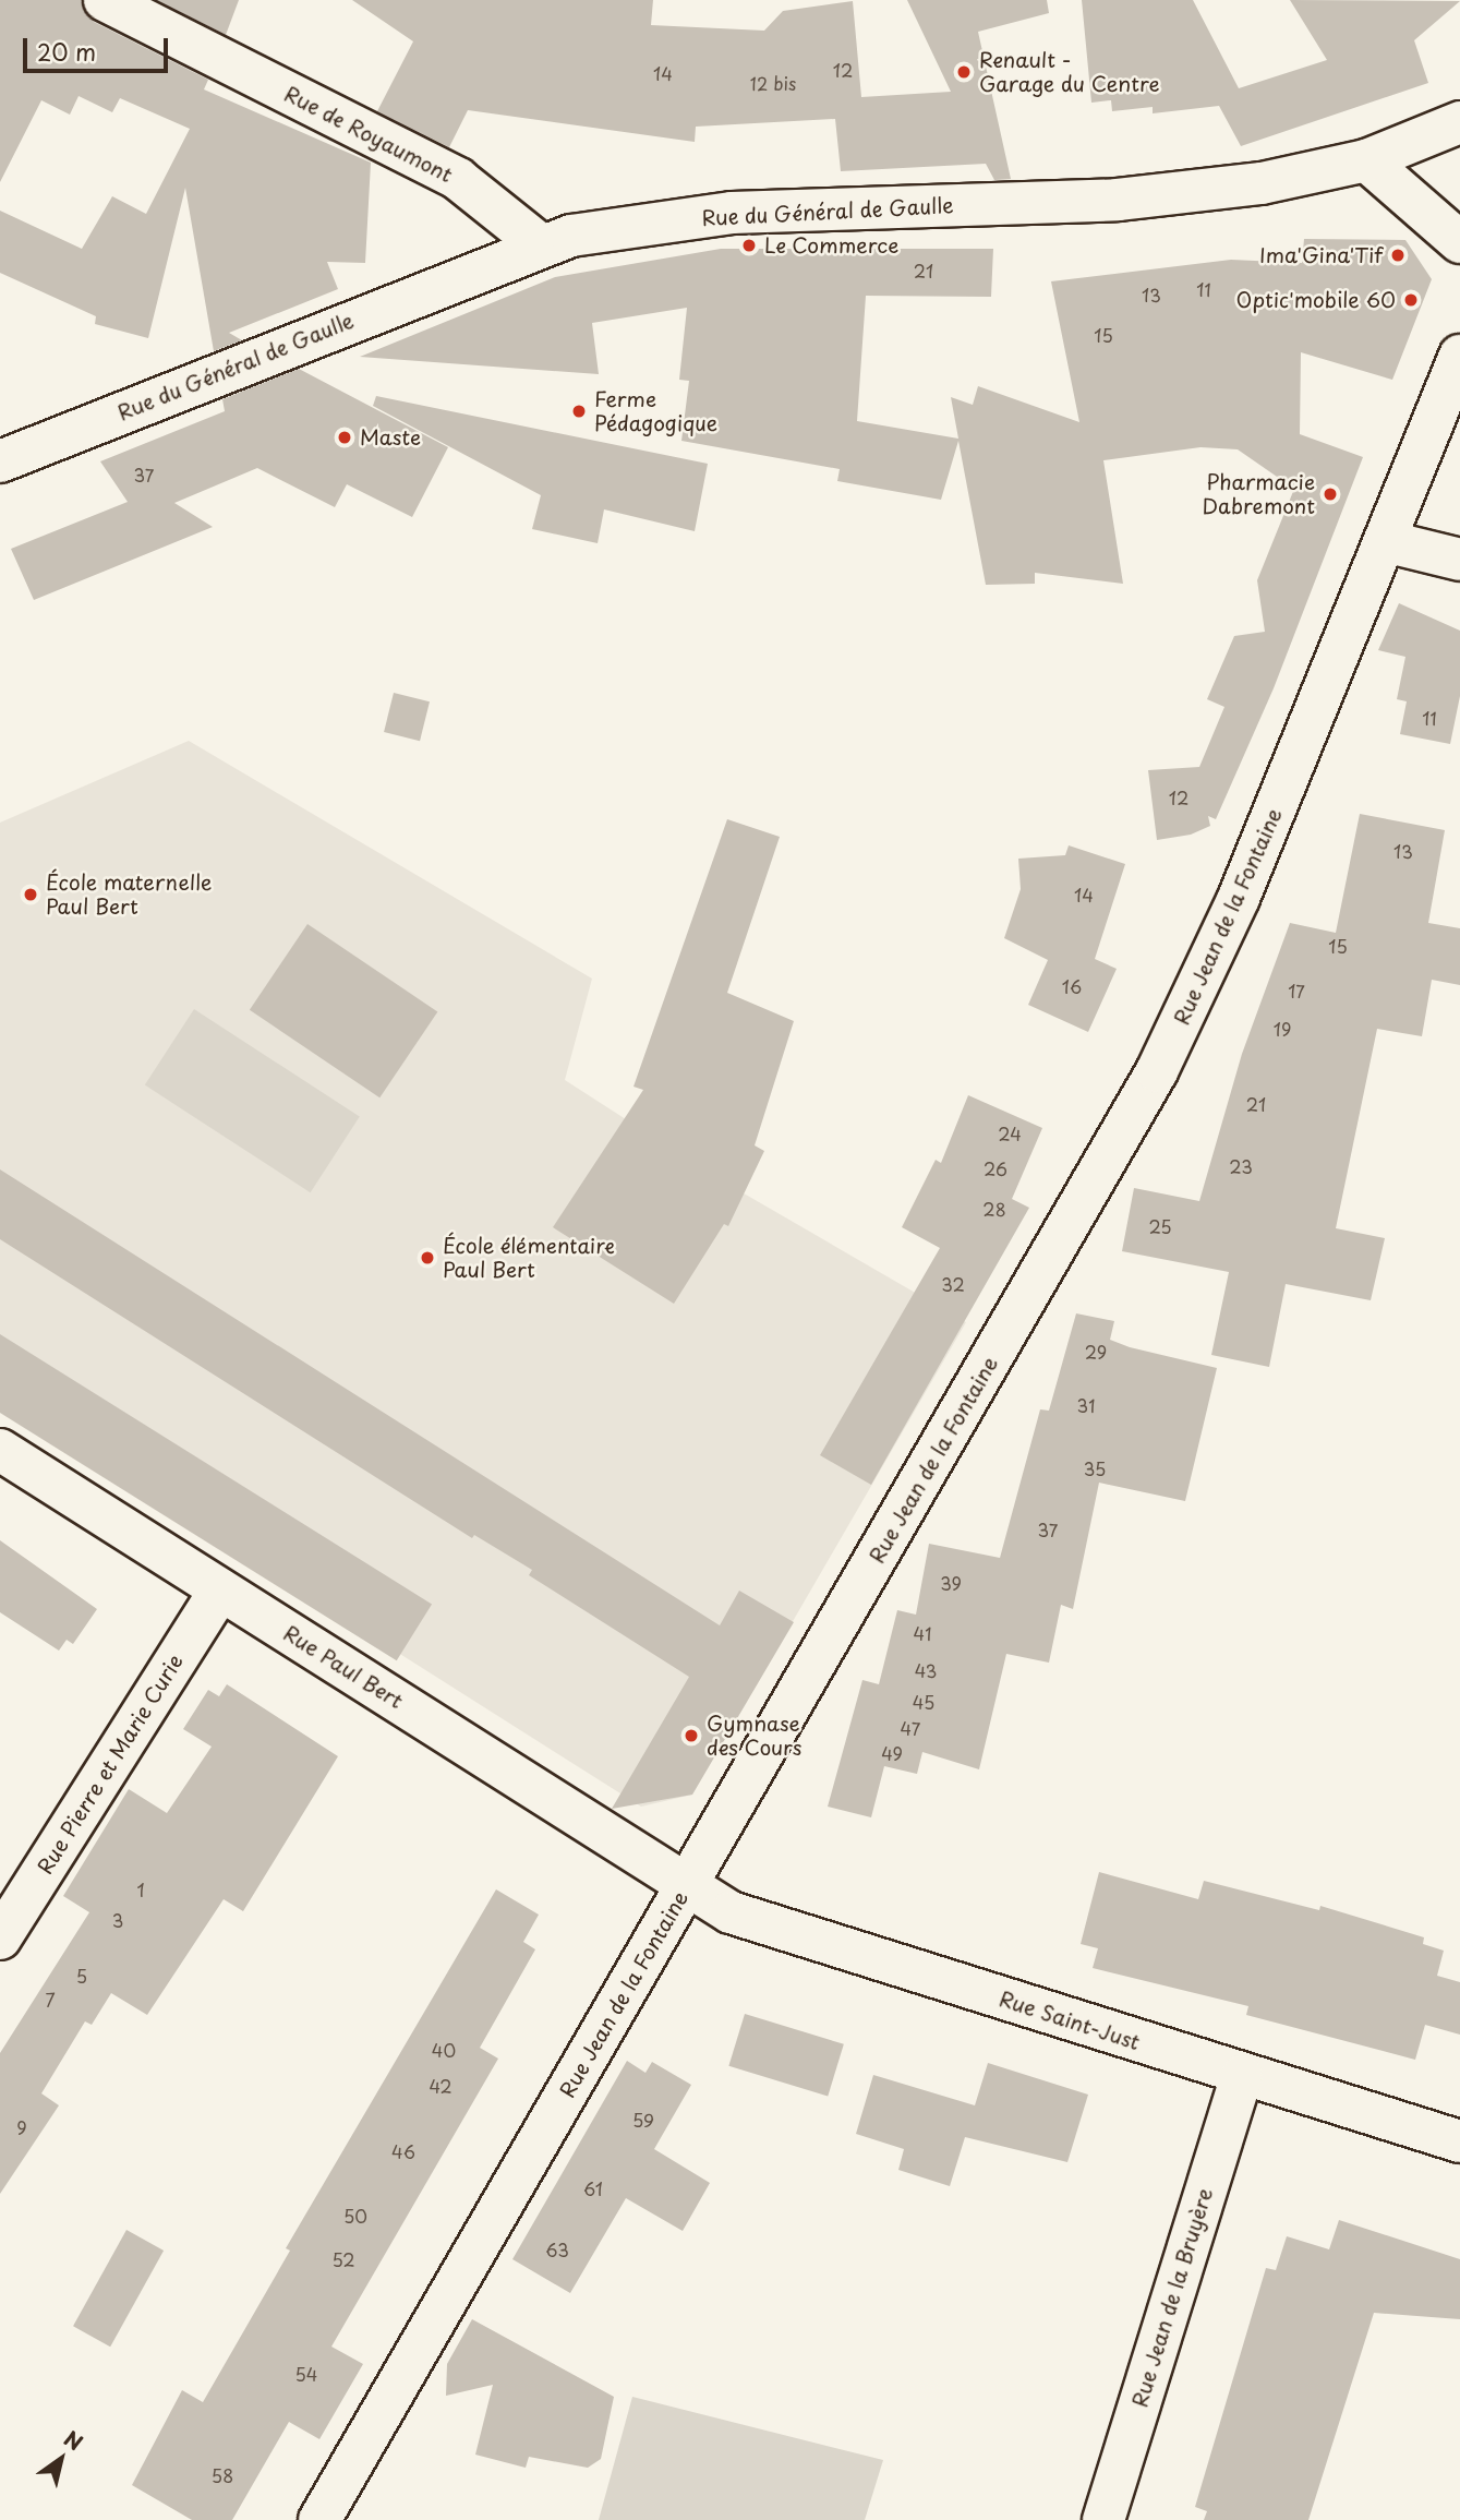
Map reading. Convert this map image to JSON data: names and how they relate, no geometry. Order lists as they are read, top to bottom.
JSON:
{
  "streets": {
    "street": [
      "Rue de Royaumont",
      "Rue du Général de Gaulle",
      "Rue Jean de la Fontaine",
      "Rue Paul Bert",
      "Rue Pierre et Marie Curie",
      "Rue Saint-Just",
      "Rue Jean de la Bruyère"
    ]
  },
  "crossings": [
    ["Rue de Royaumont", "Rue du Général de Gaulle"],
    ["Rue Jean de la Fontaine", "Rue Paul Bert"],
    ["Rue Jean de la Fontaine", "Rue Saint-Just"],
    ["Rue Paul Bert", "Rue Pierre et Marie Curie"],
    ["Rue Paul Bert", "Rue Saint-Just"],
    ["Rue Saint-Just", "Rue Jean de la Bruyère"]
  ],
  "places": [
    "Renault - Garage du Centre",
    "Le Commerce",
    "Ima'Gina'Tif",
    "Optic'mobile 60",
    "Ferme Pédagogique",
    "Maste",
    "Pharmacie Dabremont",
    "École maternelle Paul Bert",
    "École élémentaire Paul Bert",
    "Gymnase des Cours"
  ],
  "house_numbers": [
    "12",
    "14",
    "12 bis",
    "21",
    "11",
    "13",
    "15",
    "37",
    "11",
    "12",
    "13",
    "14",
    "15",
    "16",
    "17",
    "19",
    "21",
    "24",
    "23",
    "26",
    "28",
    "25",
    "32",
    "29",
    "31",
    "35",
    "37",
    "39",
    "41",
    "43",
    "45",
    "47",
    "49",
    "1",
    "3",
    "5",
    "7",
    "40",
    "42",
    "59",
    "9",
    "46",
    "61",
    "50",
    "63",
    "52",
    "54",
    "58"
  ],
  "scale_bar": "20 m",
  "north": "top right"
}
